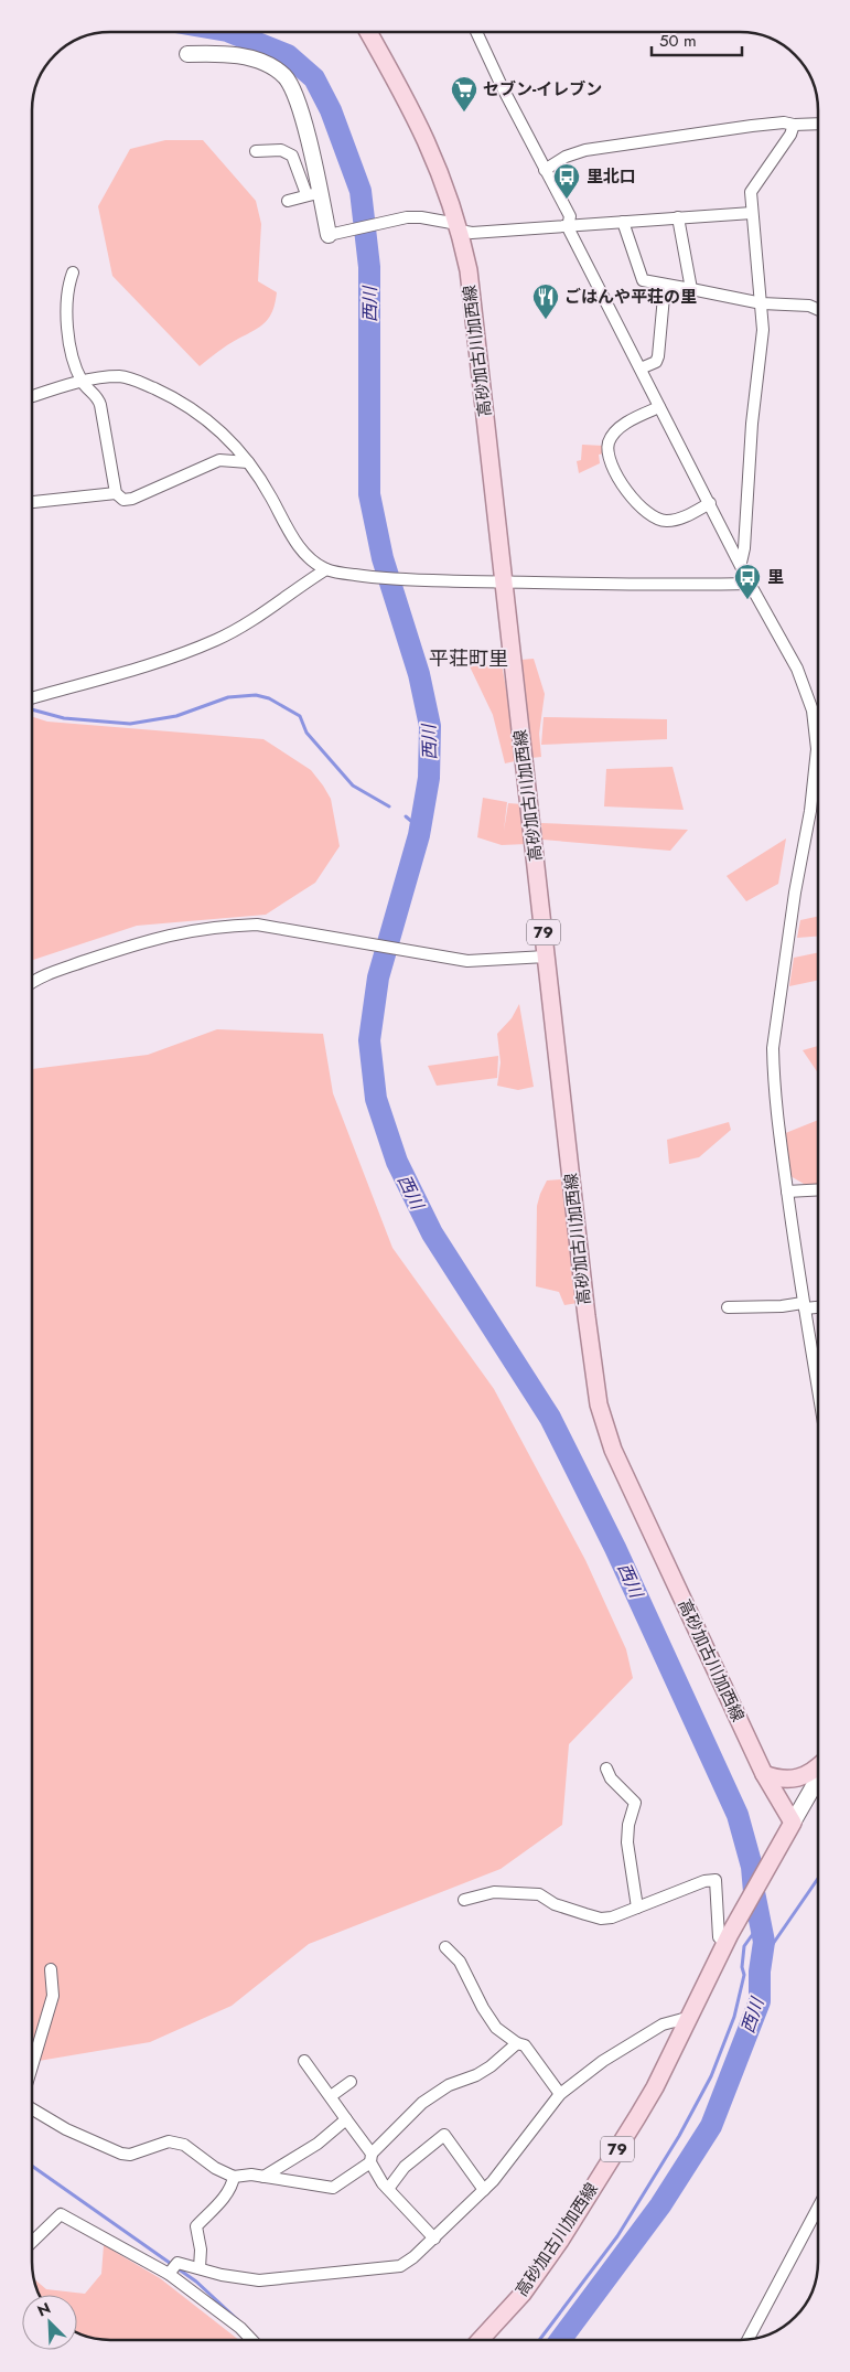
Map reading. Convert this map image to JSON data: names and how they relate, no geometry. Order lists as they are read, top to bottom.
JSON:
{
  "streets": {
    "main road": ["高砂加古川加西線", "79"]
  },
  "districts": ["平荘町里"],
  "water": ["西川"],
  "places": {
    "supermarket": ["セブン-イレブン"],
    "bus stop": ["里北口", "里"],
    "restaurant": ["ごはんや平荘の里"]
  },
  "scale_bar": "50 m",
  "north": "top left"
}
